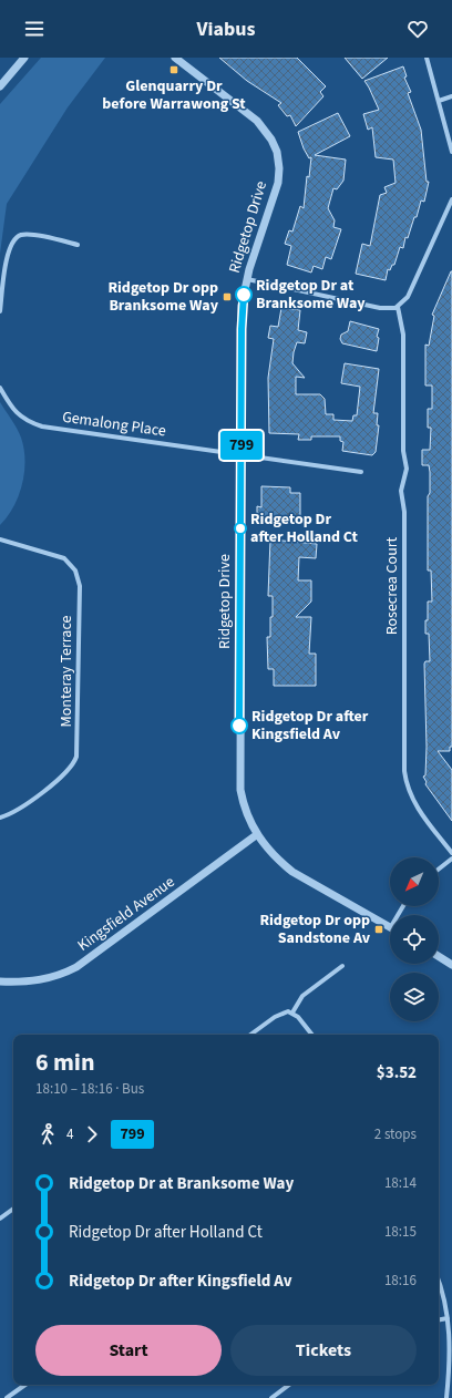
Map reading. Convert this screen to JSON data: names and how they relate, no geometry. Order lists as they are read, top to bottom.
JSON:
{
  "streets": {
    "street": [
      "Ridgetop Drive",
      "Gemalong Place",
      "Rosecrea Court",
      "Monteray Terrace",
      "Kingsfield Avenue"
    ]
  },
  "crossings": [
    ["Ridgetop Drive", "Gemalong Place"],
    ["Ridgetop Drive", "Kingsfield Avenue"]
  ],
  "places": {
    "transit": ["Glenquarry Dr before Warrawong St", "Ridgetop Dr opp Branksome Way", "Ridgetop Dr opp Sandstone Av"],
    "other": ["Ridgetop Dr at Branksome Way", "Ridgetop Dr after Holland Ct", "Ridgetop Dr after Kingsfield Av"]
  },
  "lines": ["bus line 799"],
  "north": "bottom left",
  "page": {
    "header": "Viabus",
    "on_map": "799",
    "heading": ["6 min", "18:10 – 18:16 · Bus", "$3.52"],
    "legs": ["4", "799", "2 stops"],
    "list": [
      {
        "name": "Ridgetop Dr at Branksome Way",
        "value": "18:14"
      },
      {
        "name": "Ridgetop Dr after Holland Ct",
        "value": "18:15"
      },
      {
        "name": "Ridgetop Dr after Kingsfield Av",
        "value": "18:16"
      }
    ],
    "buttons": ["Start", "Tickets"]
  }
}
